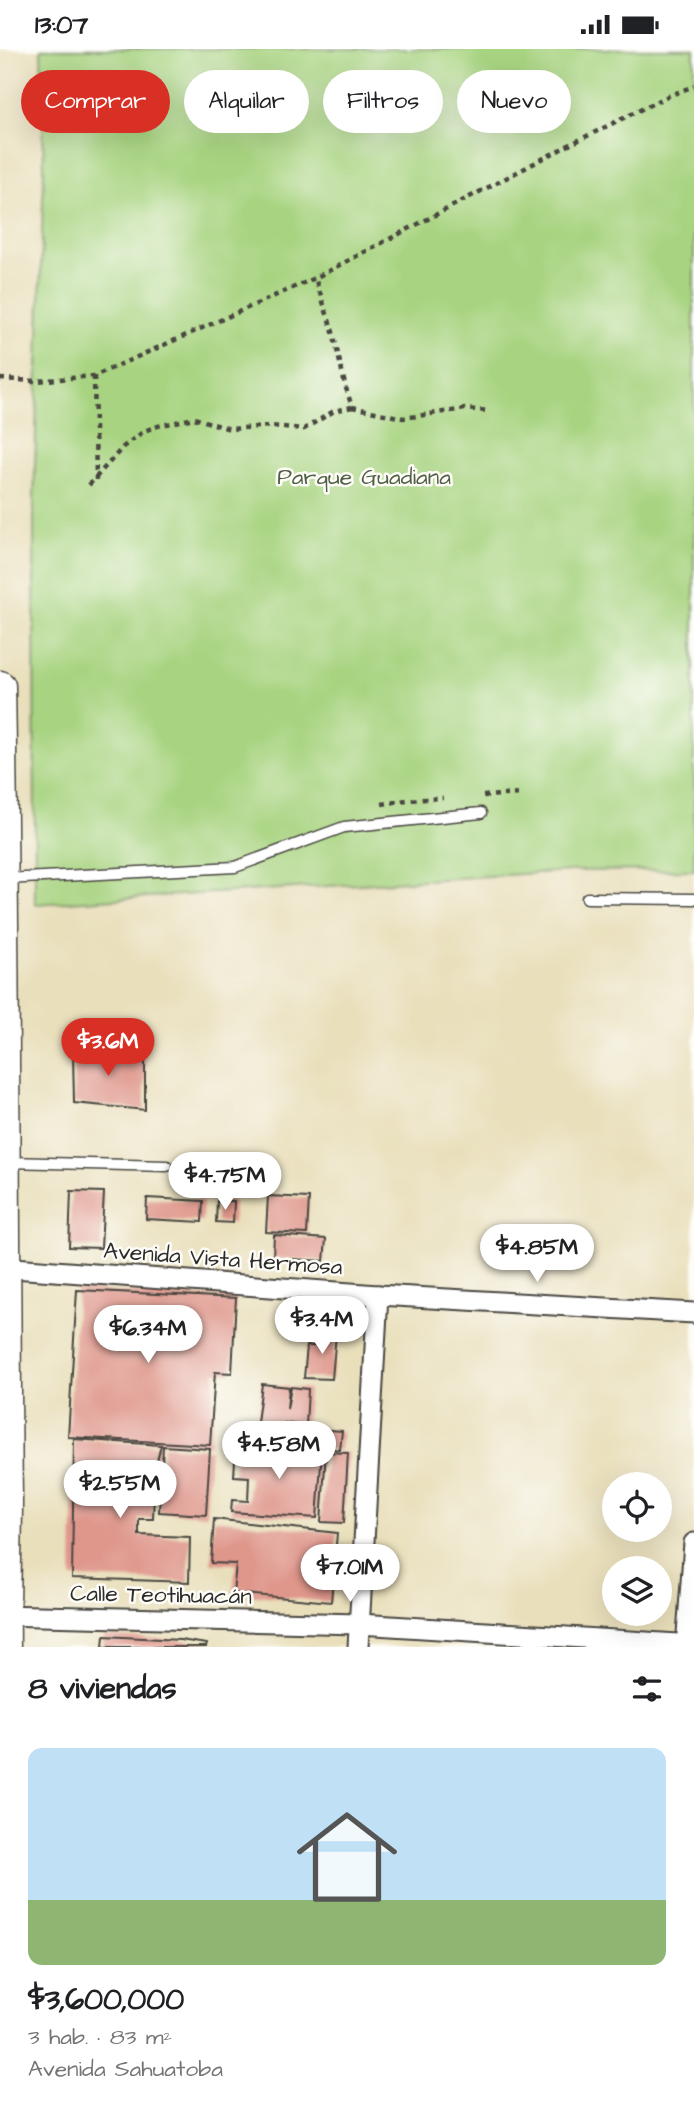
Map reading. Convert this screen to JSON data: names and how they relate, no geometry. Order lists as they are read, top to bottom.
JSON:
{
  "streets": {
    "street": ["Avenida Vista Hermosa", "Calle Teotihuacán"]
  },
  "parks": ["Parque Guadiana"],
  "page": {
    "status": "13:07",
    "chip": [
      "Comprar",
      "Alquilar",
      "Filtros",
      "Nuevo"
    ],
    "price": [
      "$3.6M",
      "$4.75M",
      "$4.85M",
      "$3.4M",
      "$6.34M",
      "$4.58M",
      "$2.55M",
      "$7.01M"
    ],
    "heading": "8 viviendas",
    "list": [
      {
        "name": "$3,600,000",
        "note": "3 hab. · 83 m² · Avenida Sahuatoba"
      }
    ]
  }
}
